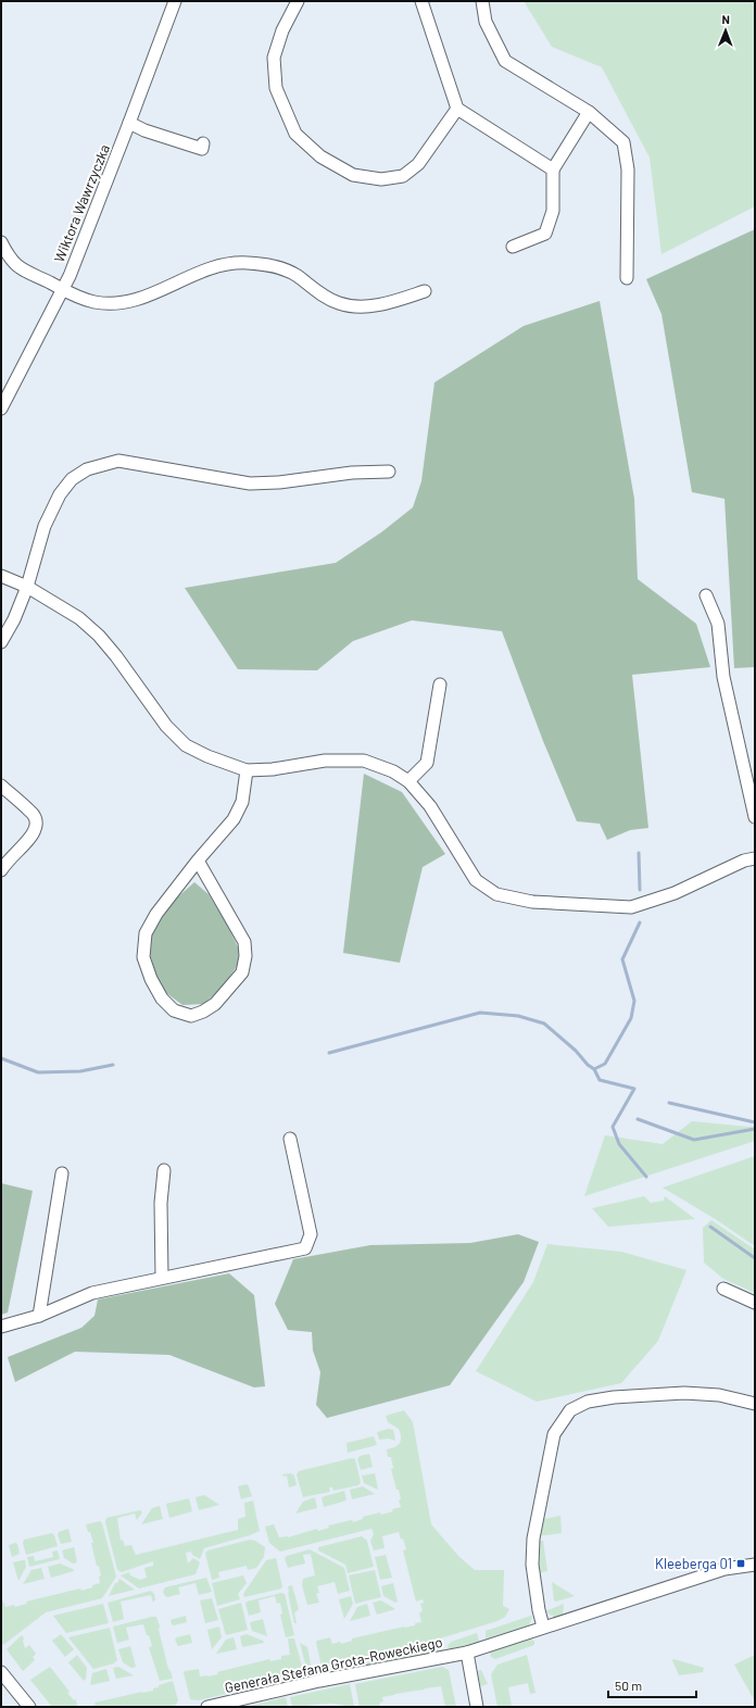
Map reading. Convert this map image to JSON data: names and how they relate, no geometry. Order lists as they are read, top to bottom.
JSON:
{
  "streets": {
    "street": ["Wiktora Wawrzyczka", "Generała Stefana Grota-Roweckiego"]
  },
  "places": {
    "transit": ["Kleeberga 01"]
  },
  "scale_bar": "50 m",
  "north": "top"
}
